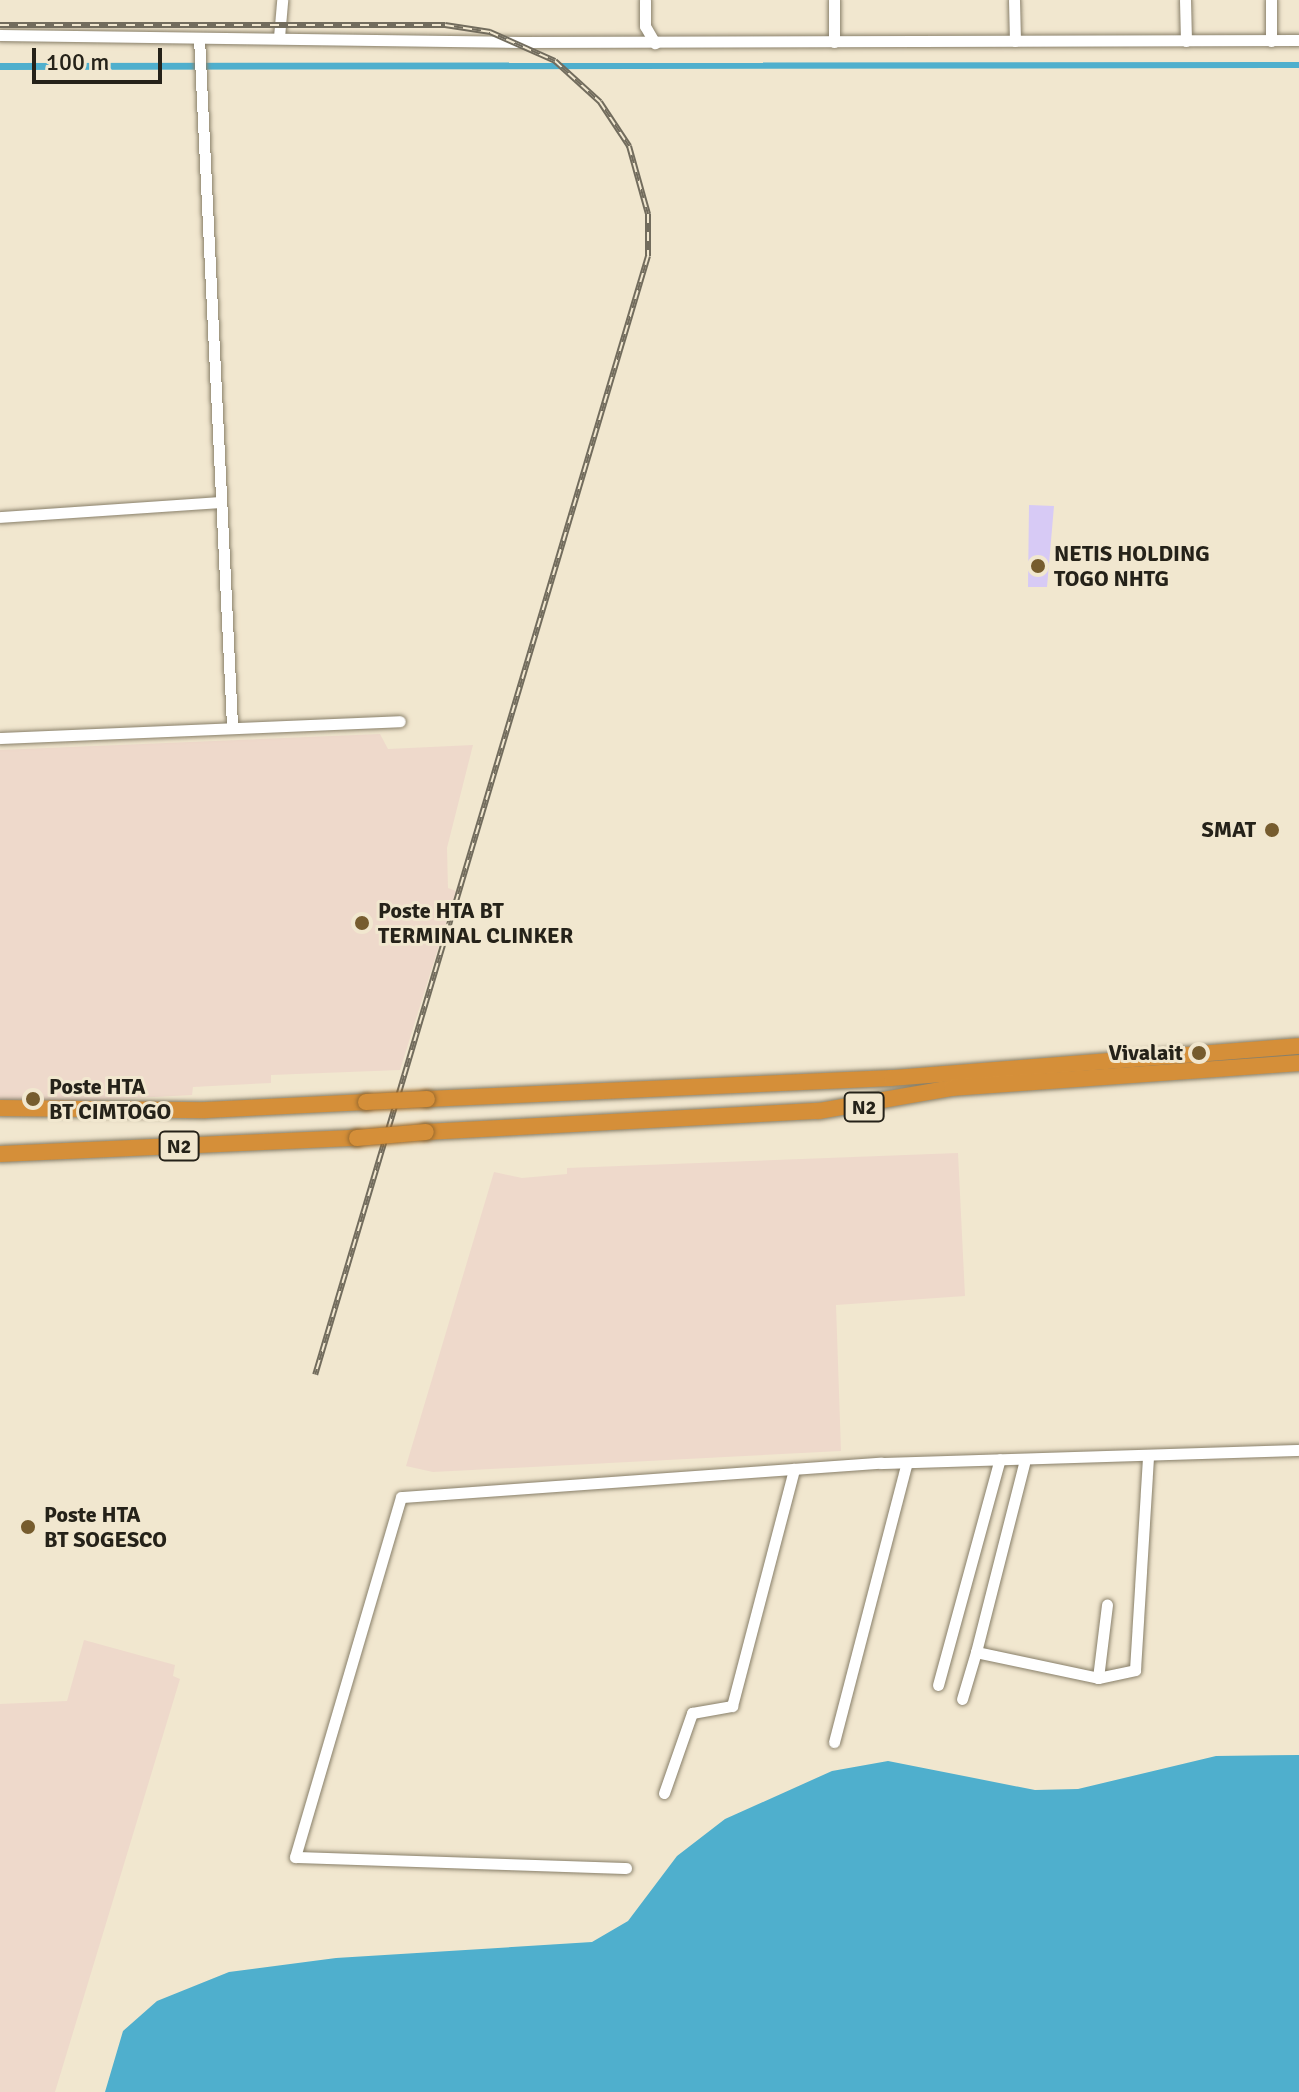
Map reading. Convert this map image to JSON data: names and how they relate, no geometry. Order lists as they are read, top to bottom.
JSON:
{
  "streets": {
    "highway": ["N2"]
  },
  "places": [
    "NETIS HOLDING TOGO NHTG",
    "SMAT",
    "Poste HTA BT TERMINAL CLINKER",
    "Vivalait",
    "Poste HTA BT CIMTOGO",
    "Poste HTA BT SOGESCO"
  ],
  "scale_bar": "100 m"
}
